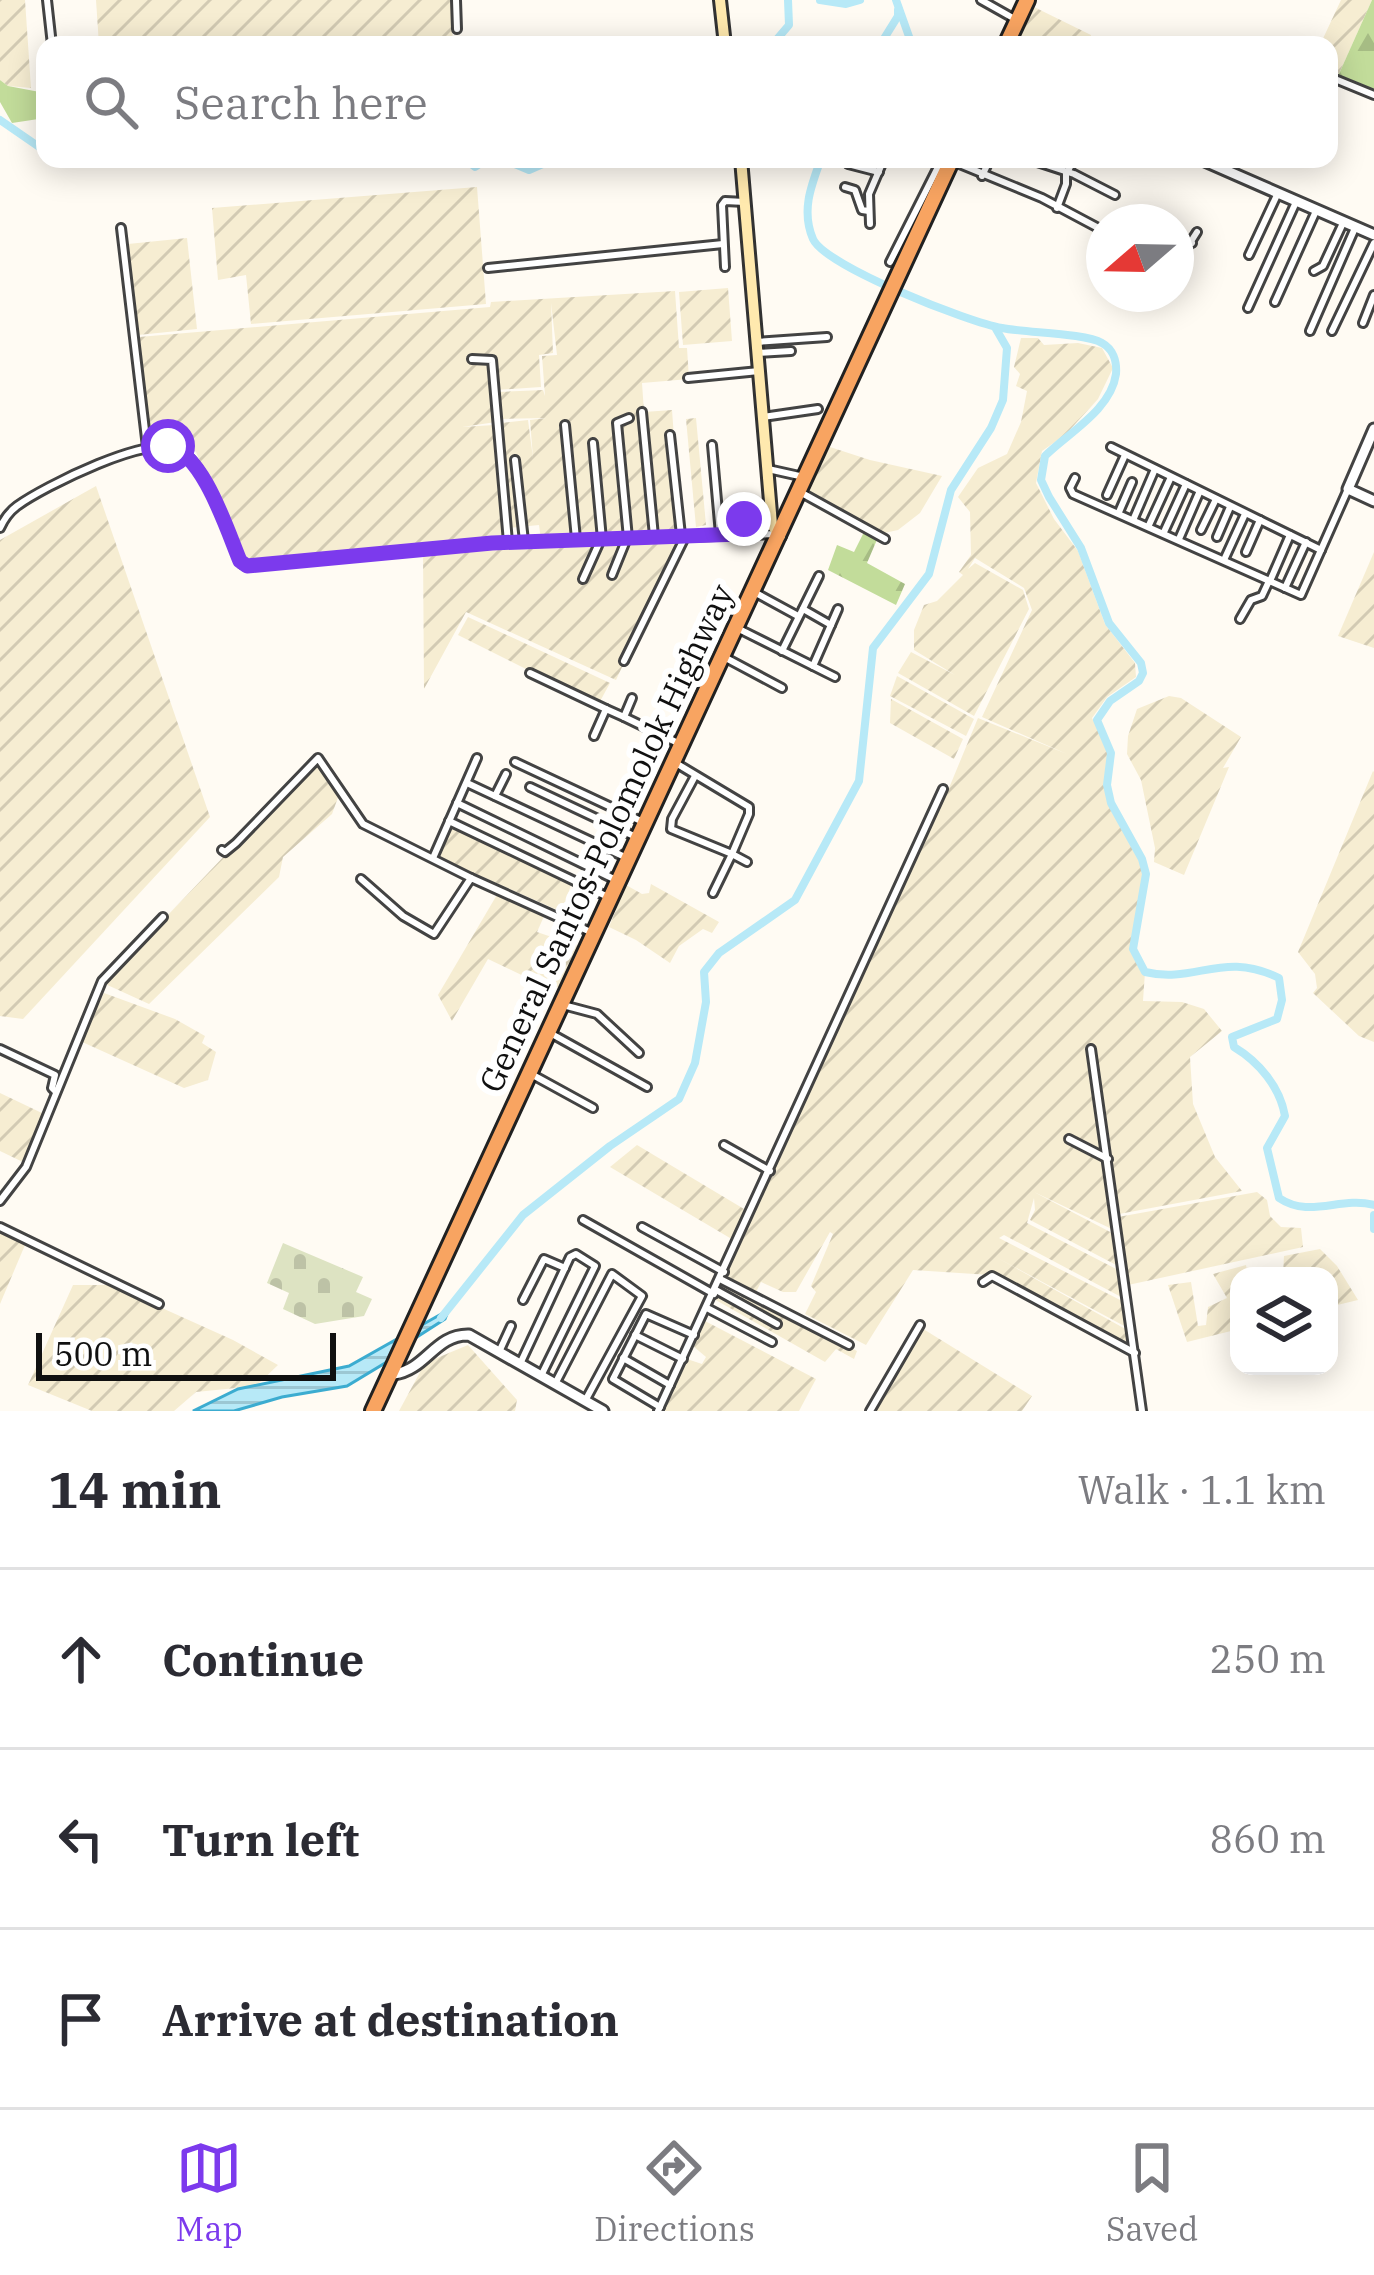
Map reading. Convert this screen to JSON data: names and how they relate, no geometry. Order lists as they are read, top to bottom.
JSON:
{
  "streets": {
    "highway": ["General Santos-Polomolok Highway"]
  },
  "scale_bar": "500 m",
  "north": "left",
  "page": {
    "search": "Search here",
    "scale": "500 m",
    "heading": ["14 min", "Walk · 1.1 km"],
    "list": [
      ["Continue", "250 m"],
      ["Turn left", "860 m"],
      "Arrive at destination"
    ],
    "nav": ["Map", "Directions", "Saved"]
  }
}
